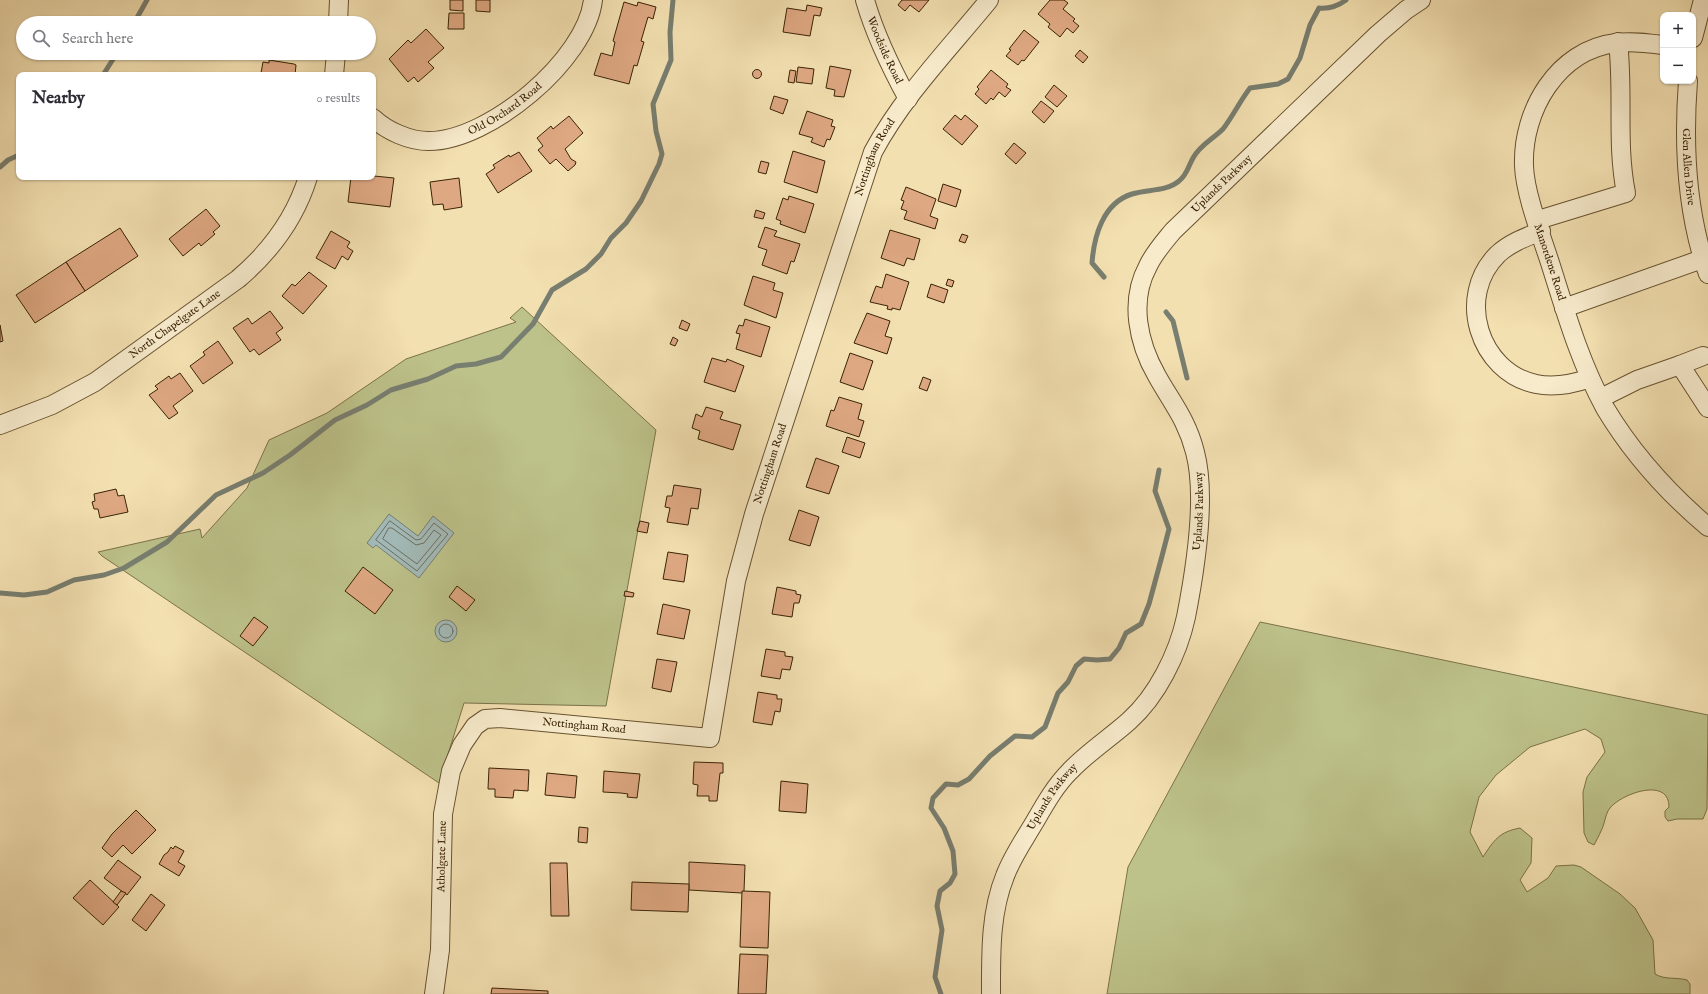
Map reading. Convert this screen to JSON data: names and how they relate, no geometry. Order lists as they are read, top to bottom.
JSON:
{
  "streets": {
    "street": [
      "Woodside Road",
      "Old Orchard Road",
      "Nottingham Road",
      "Glen Allen Drive",
      "Uplands Parkway",
      "Manordene Road",
      "North Chapelgate Lane",
      "Atholgate Lane"
    ]
  },
  "crossings": [
    ["Woodside Road", "Nottingham Road"],
    ["Nottingham Road", "Atholgate Lane"]
  ],
  "page": {
    "map_buttons": ["+", "−"],
    "search": "Search here",
    "heading": ["Nearby", "0 results"]
  }
}
